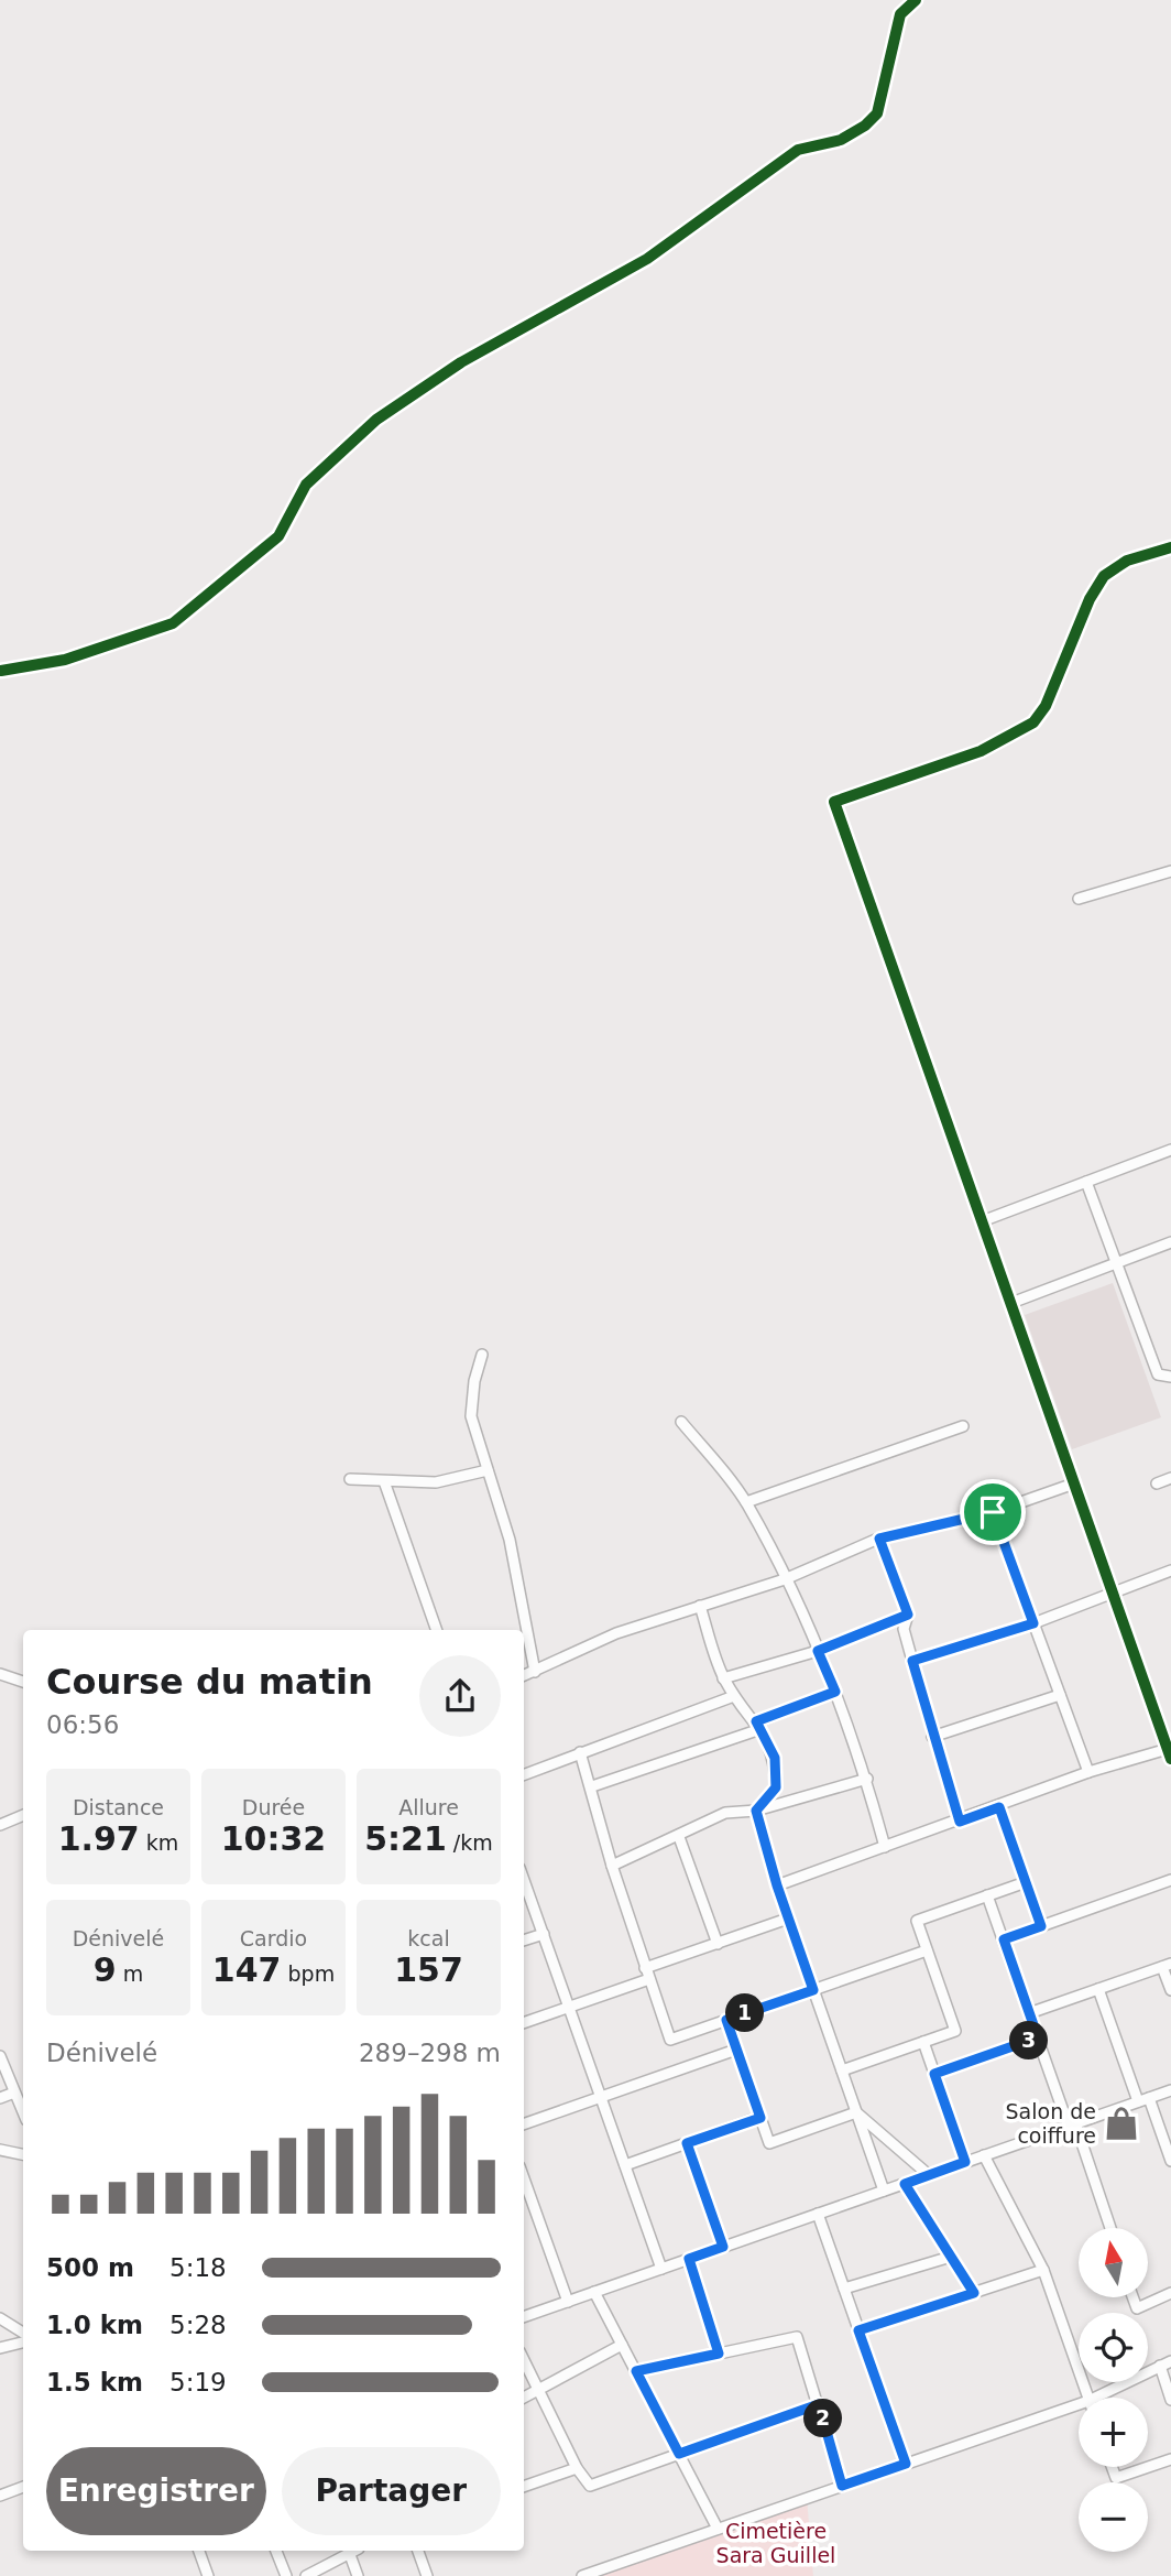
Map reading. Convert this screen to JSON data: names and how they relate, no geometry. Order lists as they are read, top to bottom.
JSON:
{
  "parks": ["Cimetière Sara Guillel"],
  "places": {
    "shop": ["Salon de coiffure"]
  },
  "north": "top",
  "page": {
    "heading": ["Course du matin", "06:56"],
    "stats": [
      ["Distance", "1.97 km"],
      ["Durée", "10:32"],
      ["Allure", "5:21 /km"],
      ["Dénivelé", "9 m"],
      ["Cardio", "147 bpm"],
      ["kcal", "157"]
    ],
    "pins": ["1", "3", "2"],
    "chart": ["Dénivelé", "289–298 m"],
    "map_buttons": ["+", "−"],
    "list": [
      {
        "name": "500 m",
        "note": "5:18"
      },
      {
        "name": "1.0 km",
        "note": "5:28"
      },
      {
        "name": "1.5 km",
        "note": "5:19"
      }
    ],
    "buttons": ["Enregistrer", "Partager"]
  }
}
